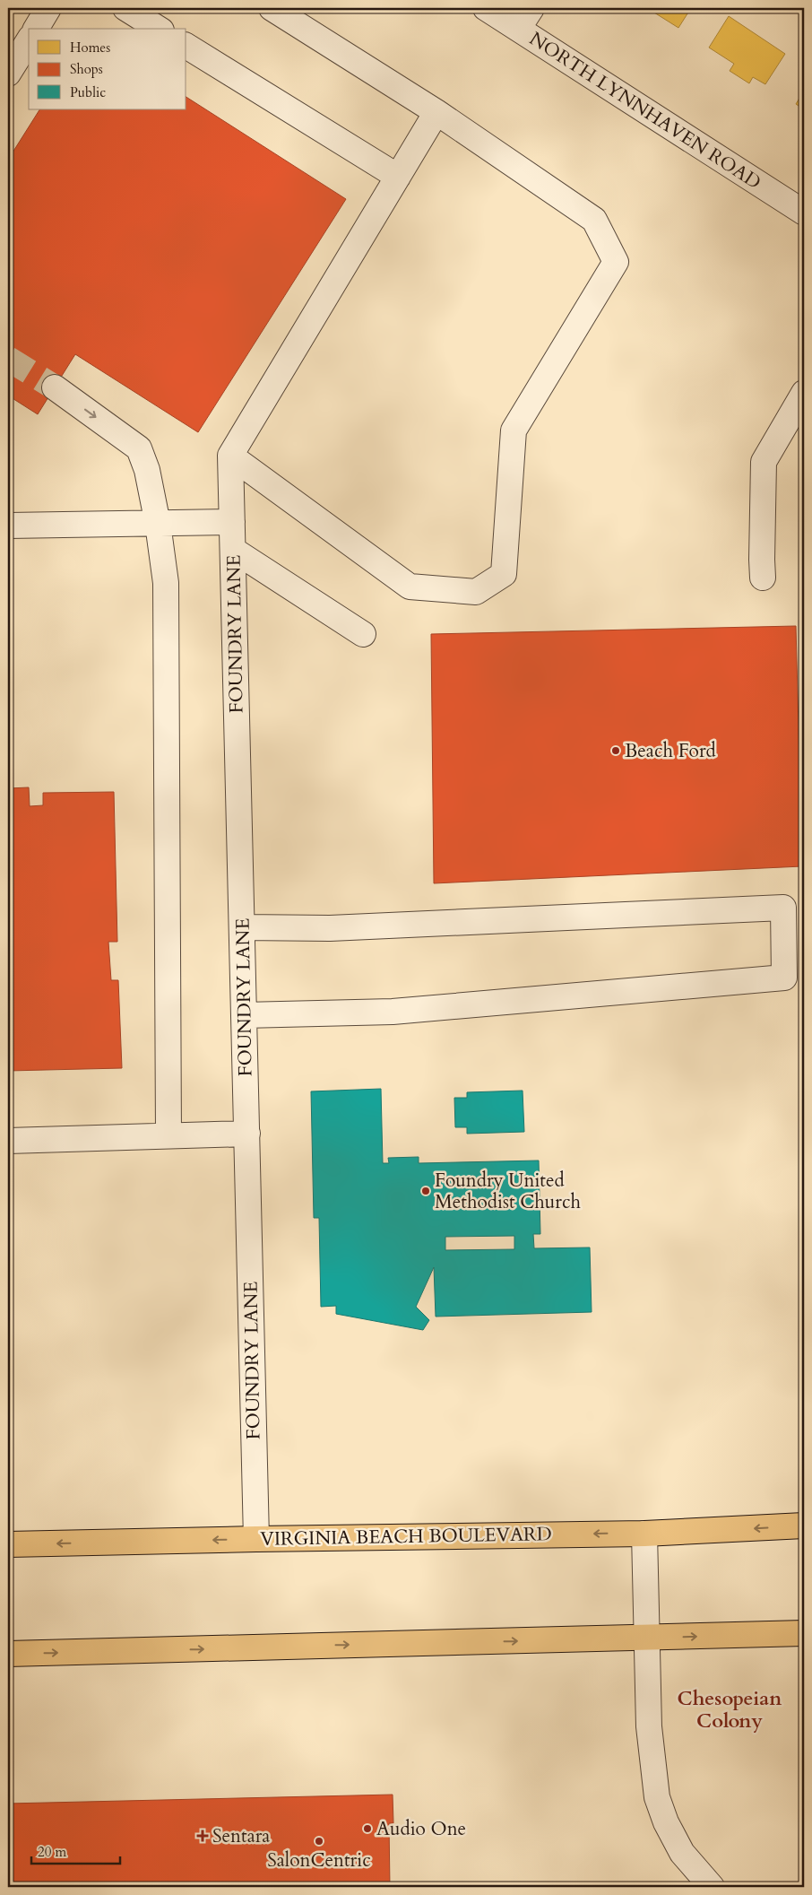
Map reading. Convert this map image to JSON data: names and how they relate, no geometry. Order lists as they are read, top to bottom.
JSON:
{
  "streets": {
    "main road": ["VIRGINIA BEACH BOULEVARD"],
    "street": ["NORTH LYNNHAVEN ROAD", "FOUNDRY LANE"]
  },
  "crossings": [
    ["FOUNDRY LANE", "VIRGINIA BEACH BOULEVARD"]
  ],
  "districts": ["Chesopeian Colony"],
  "places": {
    "other": [
      "Beach Ford",
      "Foundry United Methodist Church",
      "Audio One",
      "SalonCentric"
    ],
    "health": ["Sentara"]
  },
  "legend": ["Homes", "Shops", "Public"],
  "scale_bar": "20 m"
}
